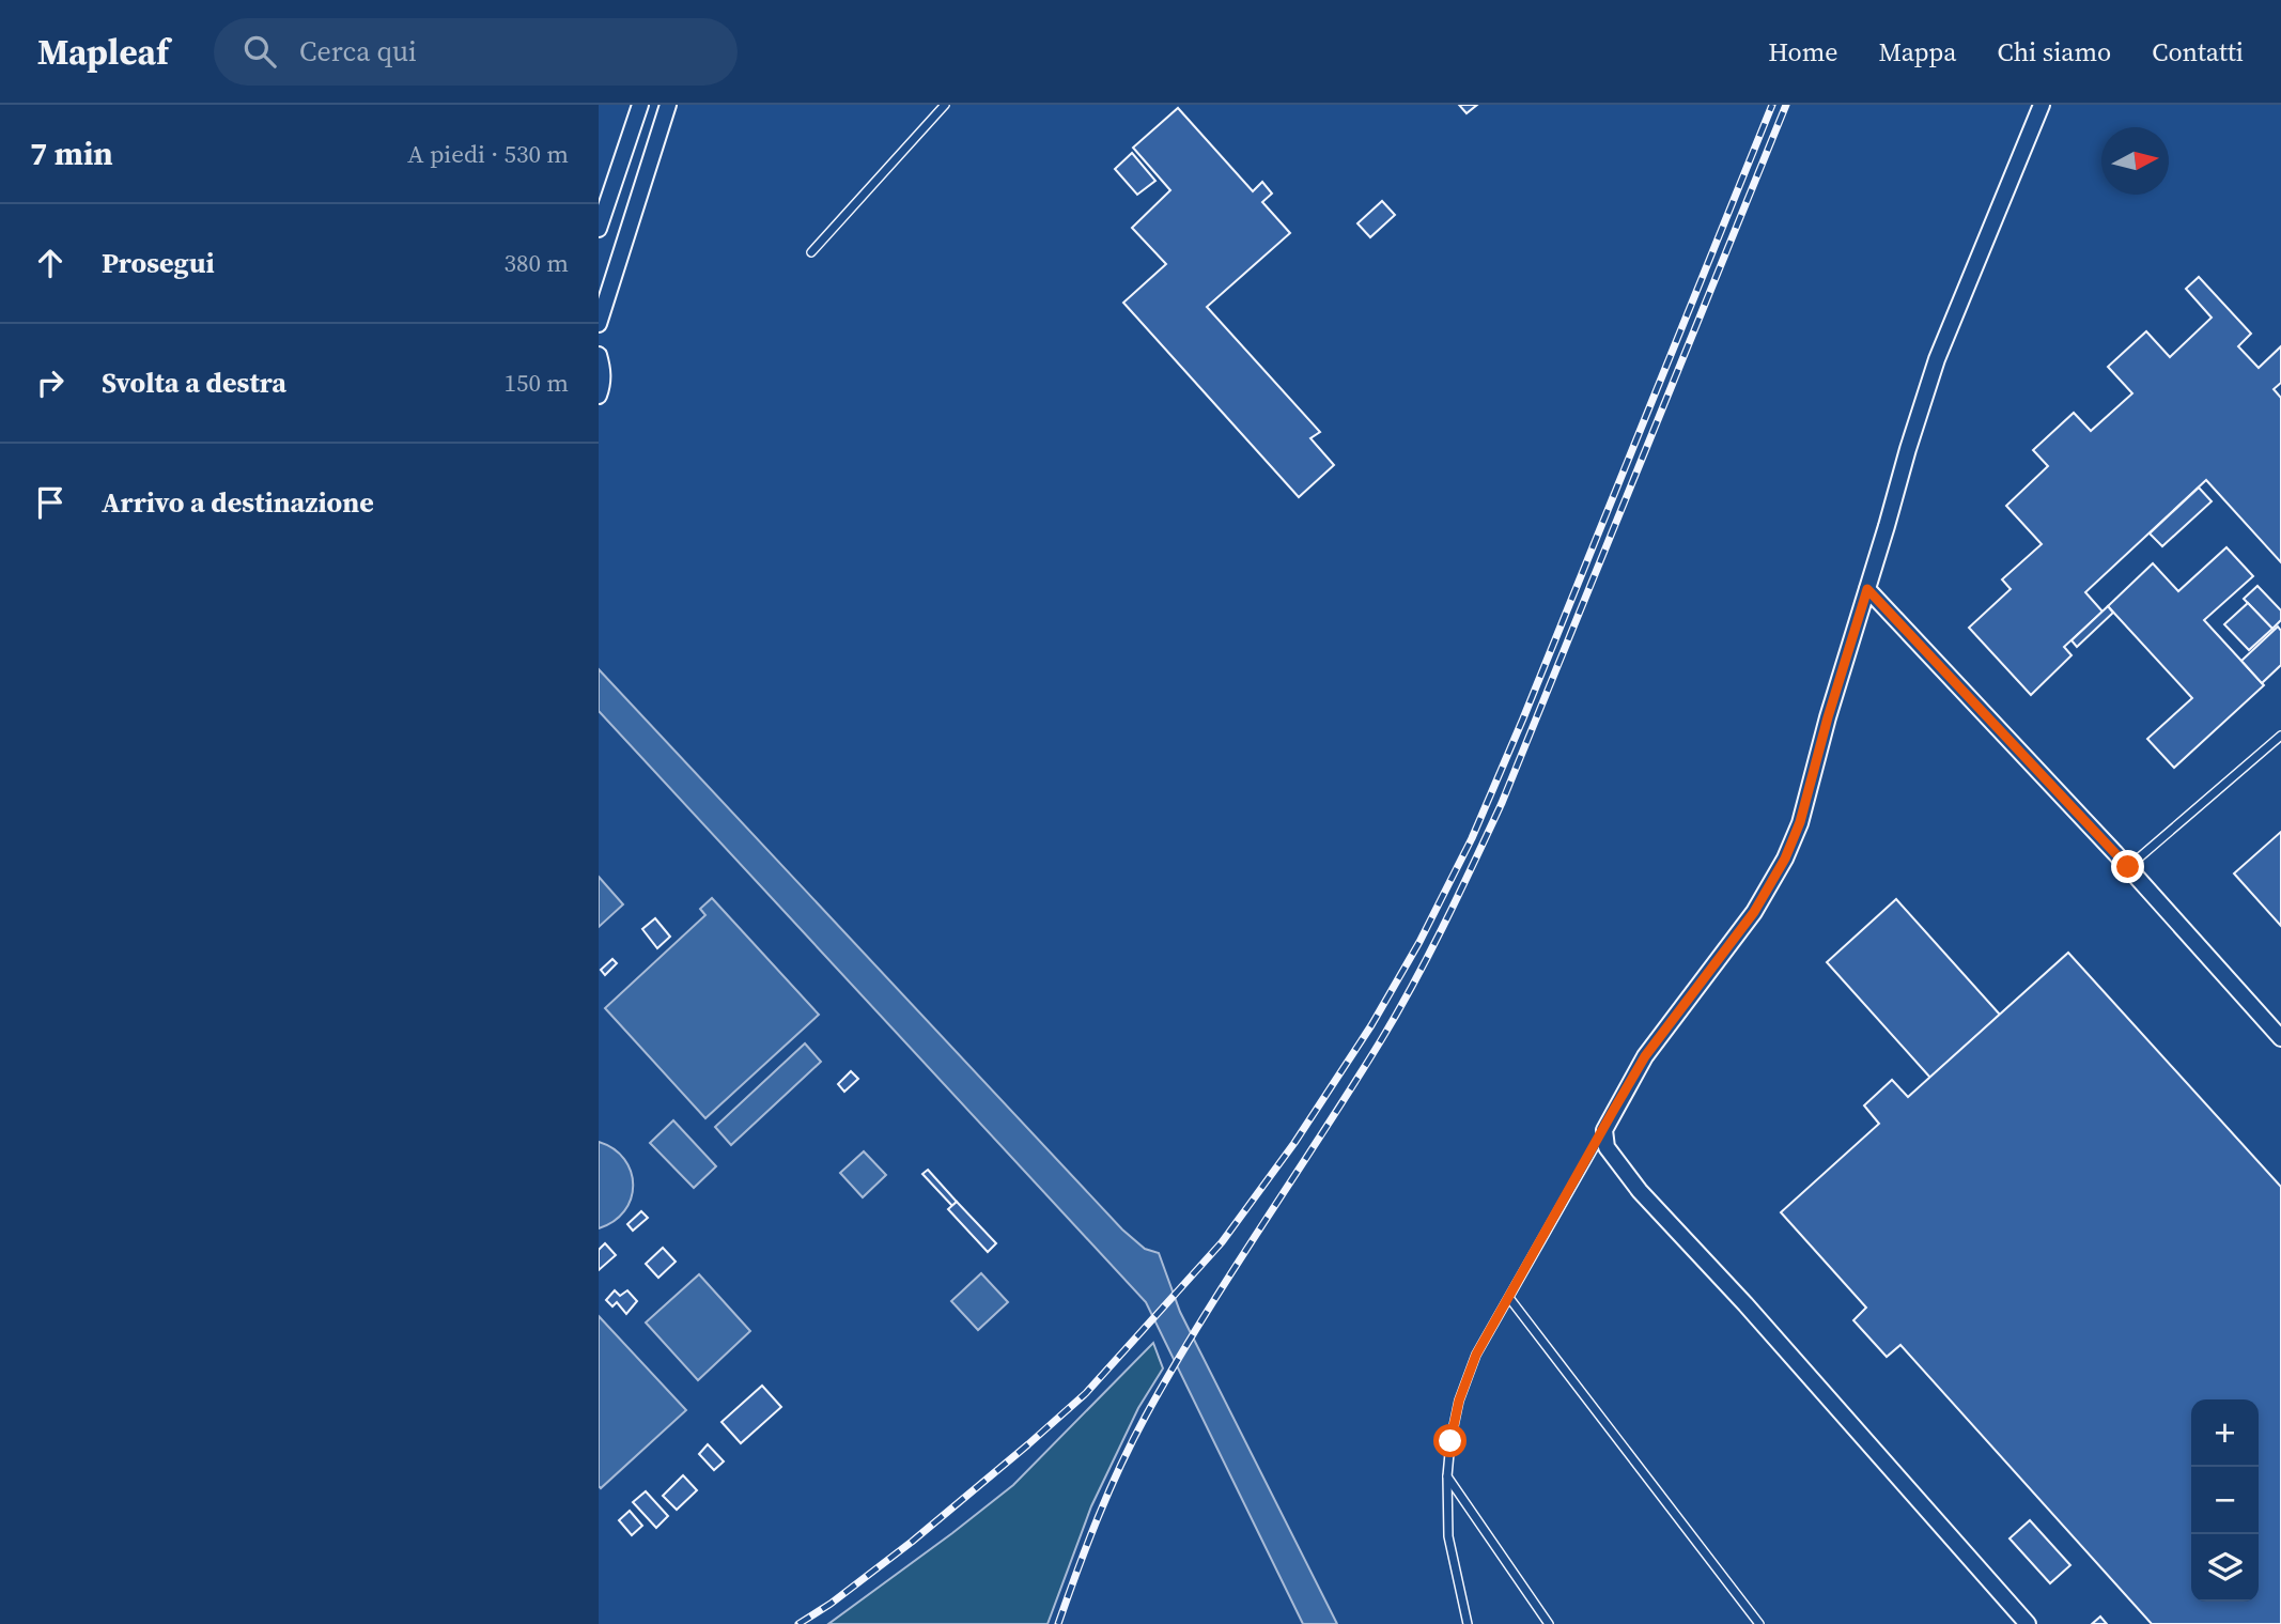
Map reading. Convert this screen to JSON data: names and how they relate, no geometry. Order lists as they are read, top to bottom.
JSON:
{
  "north": "right",
  "page": {
    "header": "Mapleaf",
    "search": "Cerca qui",
    "nav": [
      "Home",
      "Mappa",
      "Chi siamo",
      "Contatti"
    ],
    "heading": ["7 min", "A piedi · 530 m"],
    "list": [
      ["Prosegui", "380 m"],
      ["Svolta a destra", "150 m"],
      "Arrivo a destinazione"
    ],
    "map_buttons": ["+", "−"]
  }
}
